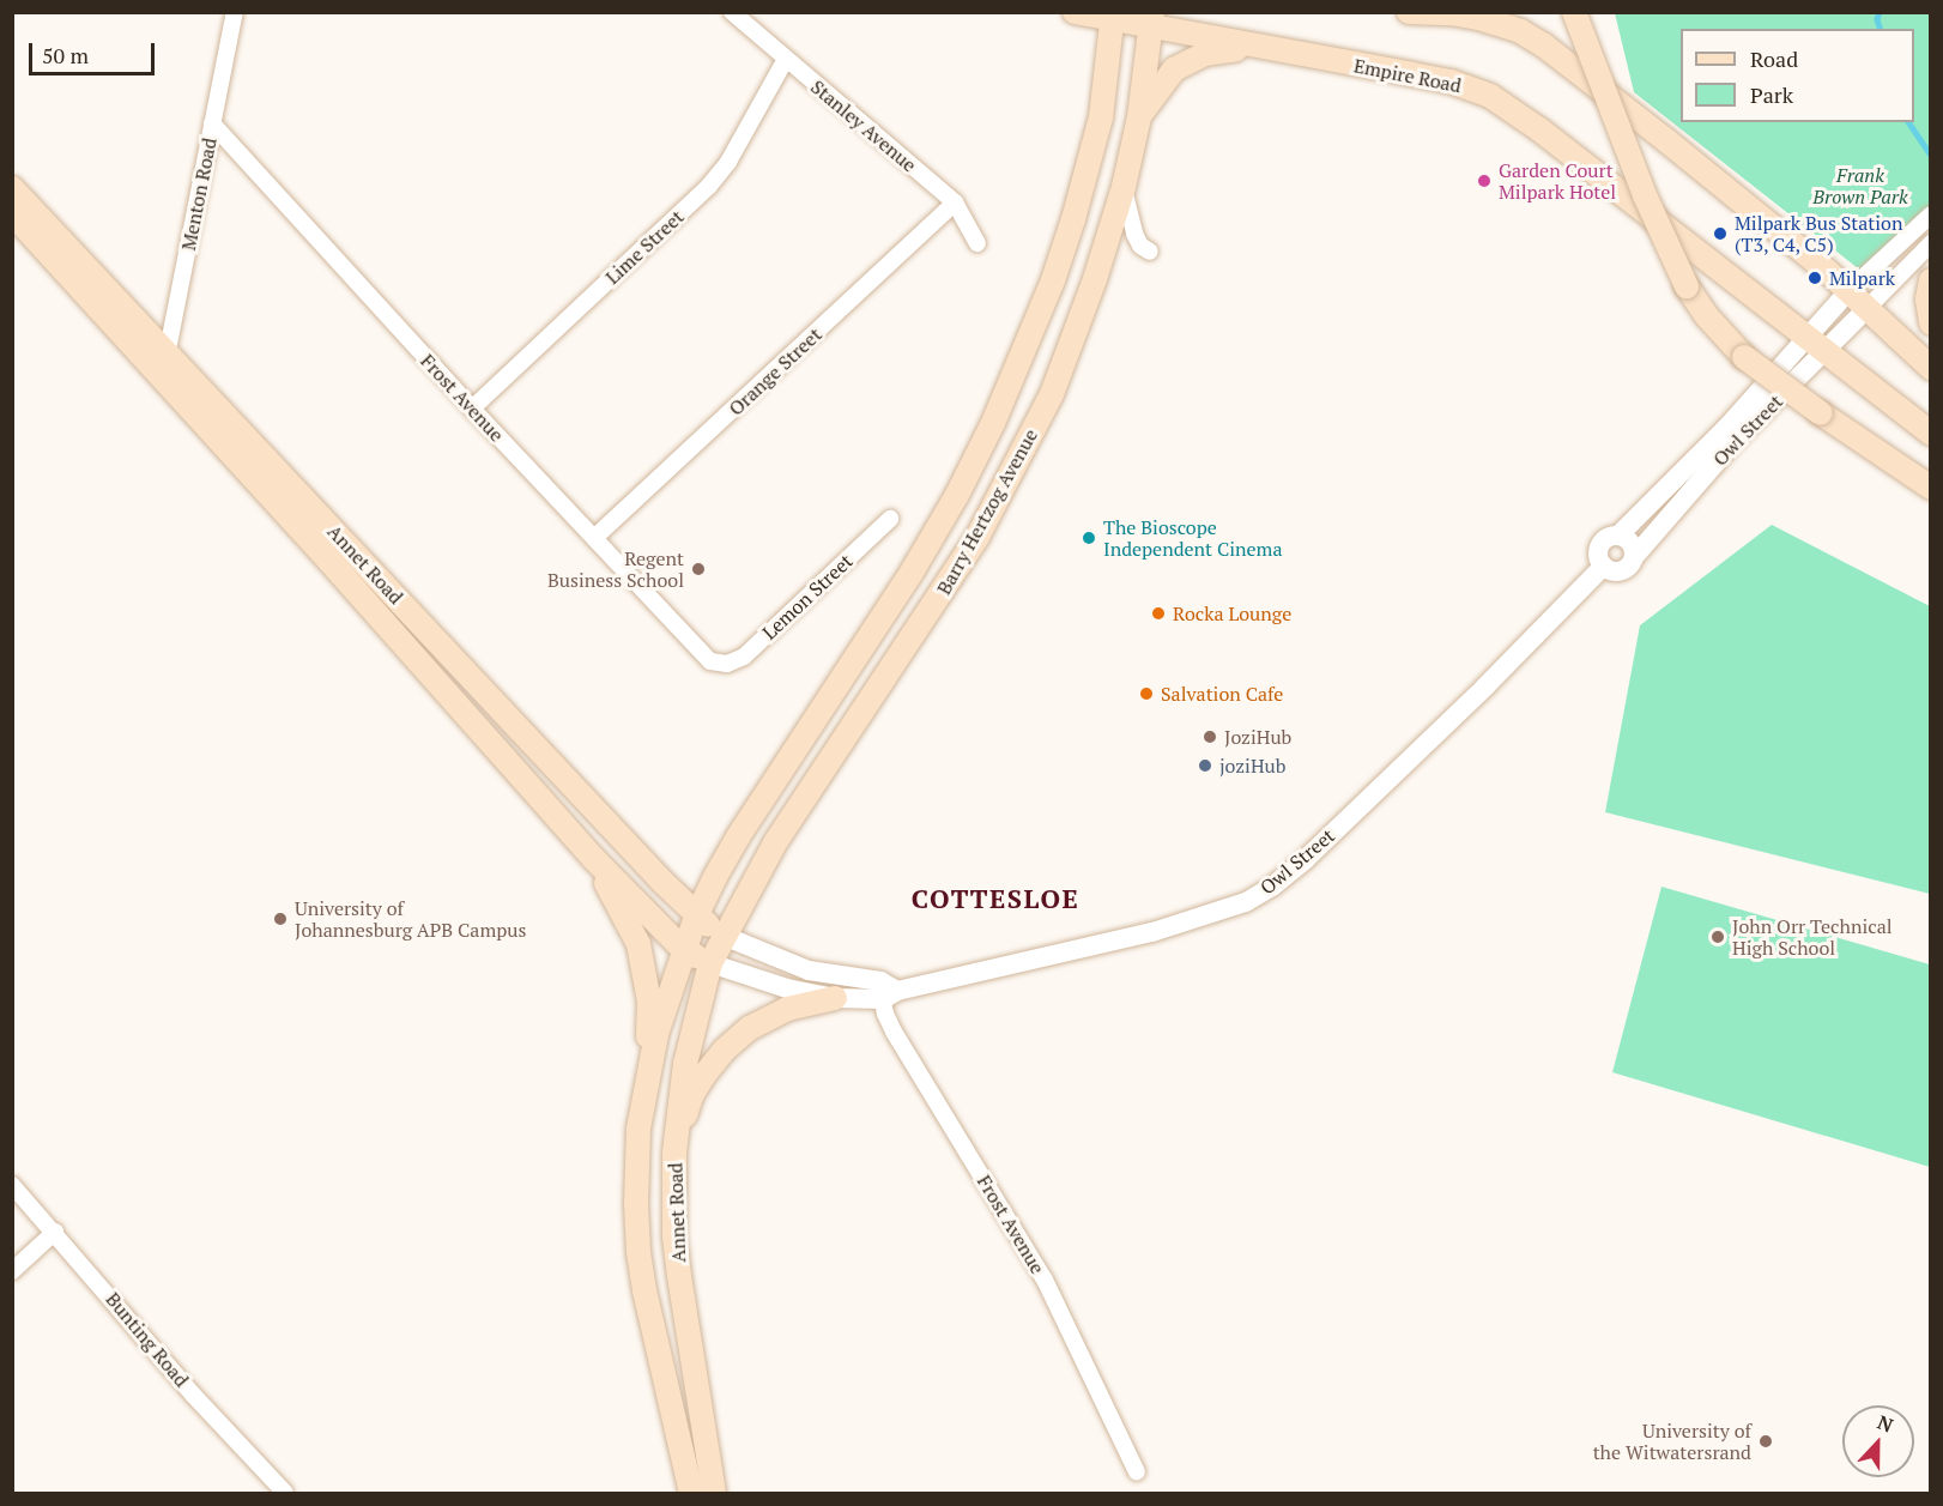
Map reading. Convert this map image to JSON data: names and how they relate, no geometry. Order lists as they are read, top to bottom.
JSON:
{
  "streets": {
    "main road": ["Empire Road", "Barry Hertzog Avenue", "Annet Road"],
    "street": [
      "Stanley Avenue",
      "Menton Road",
      "Lime Street",
      "Orange Street",
      "Frost Avenue",
      "Owl Street",
      "Lemon Street",
      "Bunting Road"
    ]
  },
  "crossings": [
    ["Empire Road", "Owl Street"],
    ["Empire Road", "Barry Hertzog Avenue"],
    ["Stanley Avenue", "Lime Street"],
    ["Stanley Avenue", "Orange Street"],
    ["Menton Road", "Frost Avenue"],
    ["Menton Road", "Annet Road"],
    ["Lime Street", "Frost Avenue"],
    ["Orange Street", "Frost Avenue"],
    ["Frost Avenue", "Owl Street"],
    ["Frost Avenue", "Lemon Street"],
    ["Owl Street", "Barry Hertzog Avenue"],
    ["Owl Street", "Annet Road"],
    ["Barry Hertzog Avenue", "Annet Road"]
  ],
  "districts": ["COTTESLOE"],
  "parks": ["Frank Brown Park"],
  "places": [
    "Garden Court Milpark Hotel",
    "Milpark Bus Station (T3, C4, C5)",
    "Milpark",
    "The Bioscope Independent Cinema",
    "Regent Business School",
    "Rocka Lounge",
    "Salvation Cafe",
    "JoziHub",
    "joziHub",
    "University of Johannesburg APB Campus",
    "John Orr Technical High School",
    "University of the Witwatersrand"
  ],
  "legend": ["Road", "Park"],
  "scale_bar": "50 m",
  "north": "top"
}
